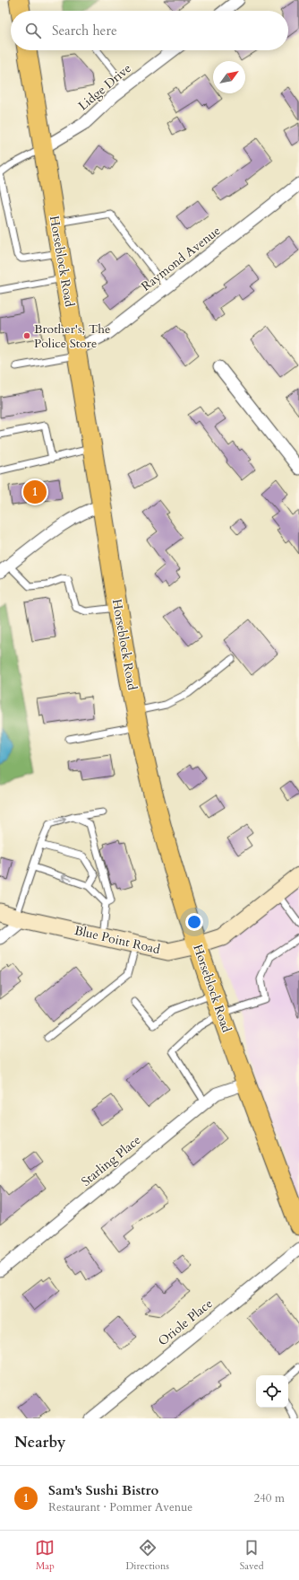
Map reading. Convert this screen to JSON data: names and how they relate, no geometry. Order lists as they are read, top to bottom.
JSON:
{
  "streets": {
    "main road": ["Horseblock Road"],
    "street": [
      "Lidge Drive",
      "Raymond Avenue",
      "Blue Point Road",
      "Starling Place",
      "Oriole Place"
    ]
  },
  "crossings": [
    ["Lidge Drive", "Horseblock Road"],
    ["Raymond Avenue", "Horseblock Road"],
    ["Horseblock Road", "Blue Point Road"],
    ["Horseblock Road", "Starling Place"]
  ],
  "places": ["Brother's, The Police Store"],
  "north": "top right",
  "page": {
    "search": "Search here",
    "pins": "1",
    "heading": "Nearby",
    "list": [
      {
        "mark": "1",
        "name": "Sam's Sushi Bistro",
        "note": "Restaurant · Pommer Avenue",
        "value": "240 m"
      }
    ],
    "nav": ["Map", "Directions", "Saved"]
  }
}
